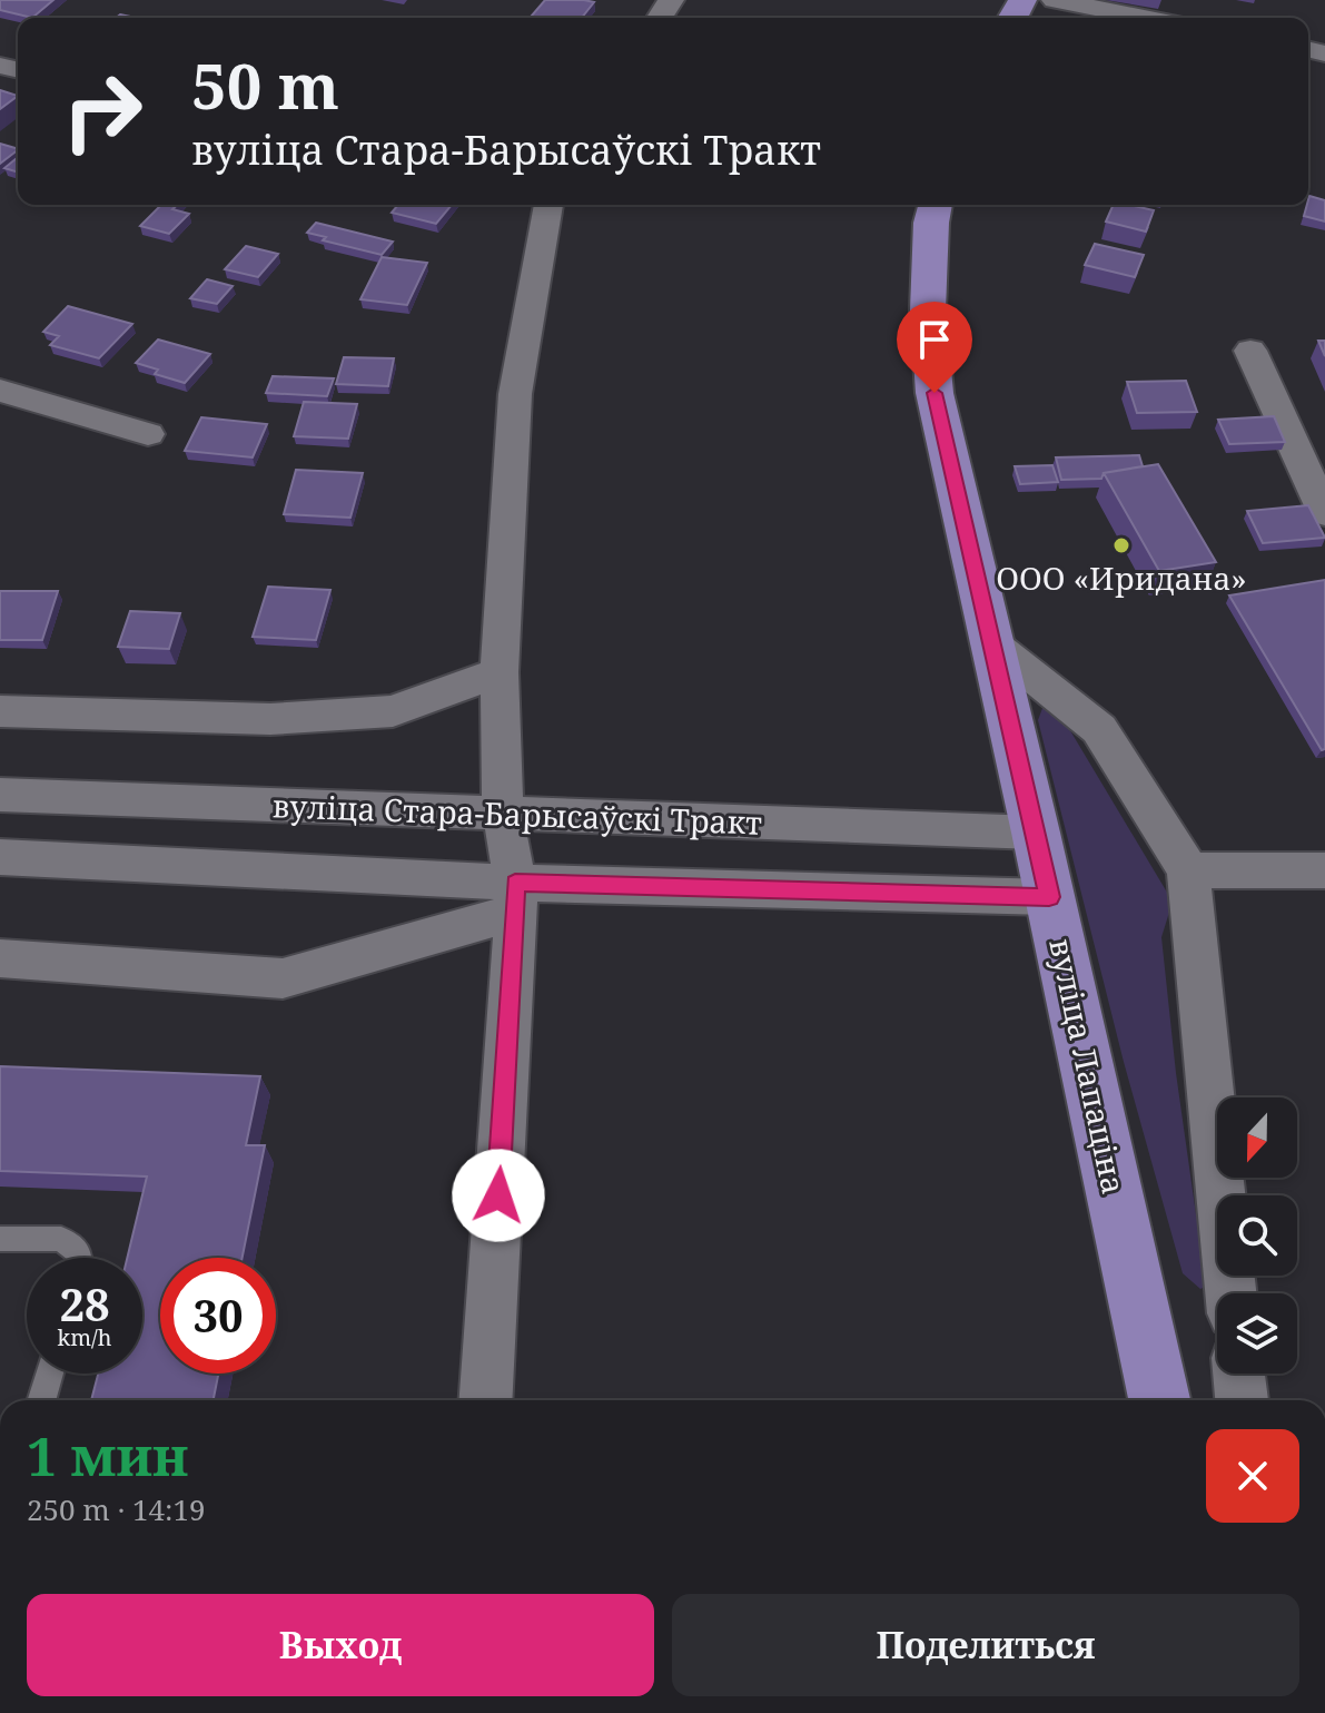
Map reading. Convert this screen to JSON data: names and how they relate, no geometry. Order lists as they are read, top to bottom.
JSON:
{
  "streets": {
    "main road": ["вуліца Лапаціна"],
    "street": ["вуліца Стара-Барысаўскі Тракт"]
  },
  "crossings": [
    ["вуліца Стара-Барысаўскі Тракт", "вуліца Лапаціна"]
  ],
  "places": ["ООО «Иридана»"],
  "north": "bottom",
  "page": {
    "turn": ["50 m", "вуліца Стара-Барысаўскі Тракт"],
    "speed": "28 km/h",
    "limit": "30",
    "heading": ["1 мин", "250 m · 14:19"],
    "buttons": ["Выход", "Поделиться"]
  }
}
